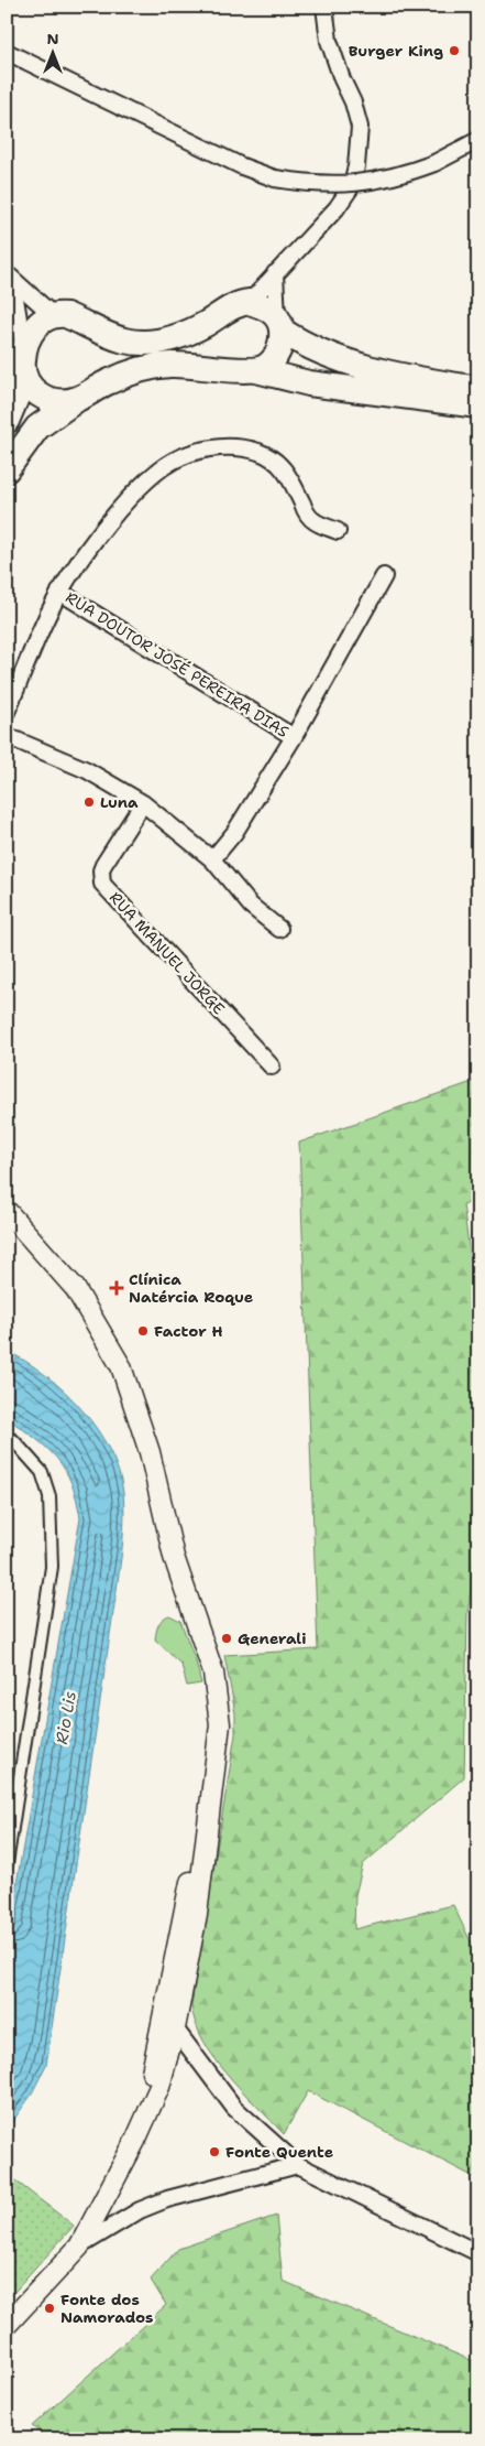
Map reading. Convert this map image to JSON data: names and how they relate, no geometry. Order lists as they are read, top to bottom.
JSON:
{
  "streets": {
    "street": ["RUA DOUTOR JOSÉ PEREIRA DIAS", "RUA MANUEL JORGE"]
  },
  "water": ["Rio Lis"],
  "places": {
    "other": [
      "Burger King",
      "Luna",
      "Factor H",
      "Generali",
      "Fonte Quente",
      "Fonte dos Namorados"
    ],
    "health": ["Clínica Natércia Roque"]
  },
  "north": "top"
}
